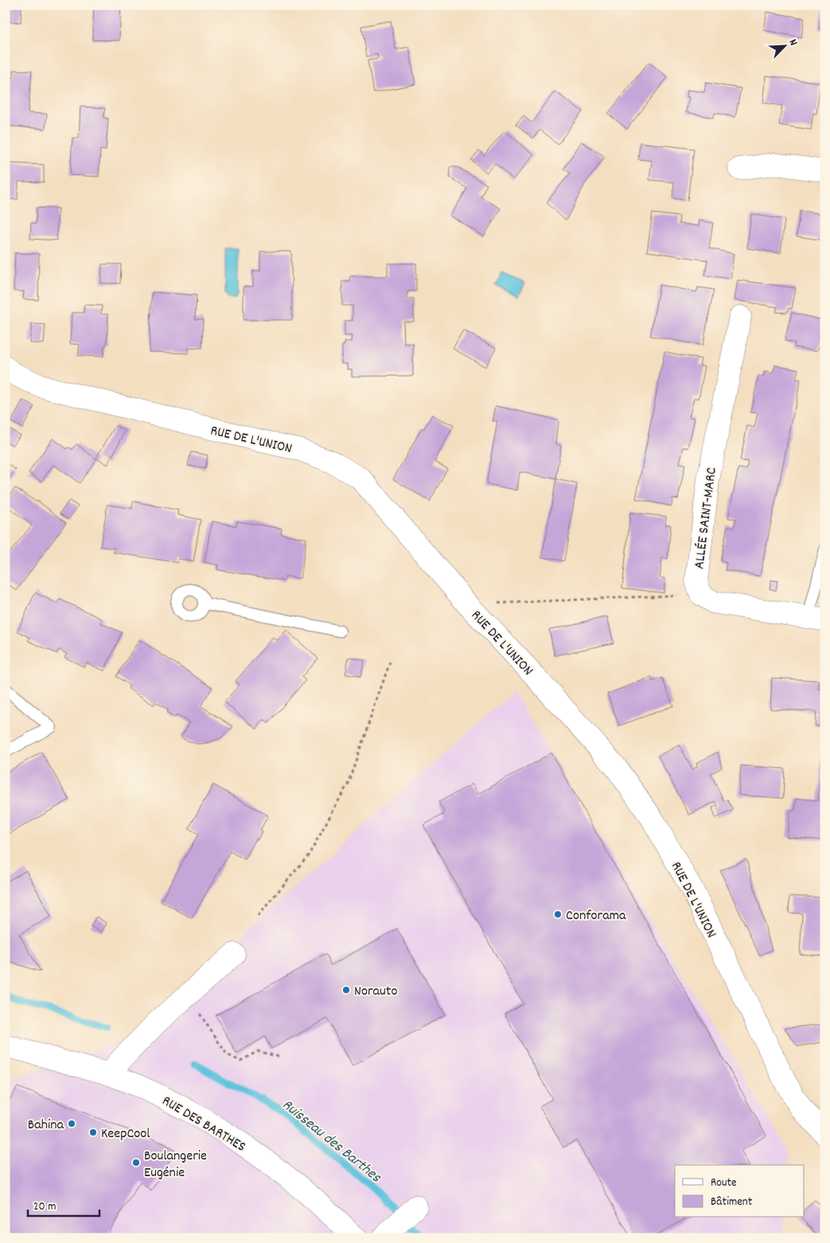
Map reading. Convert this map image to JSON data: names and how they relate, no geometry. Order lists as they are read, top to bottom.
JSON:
{
  "streets": {
    "street": ["RUE DE L'UNION", "ALLÉE SAINT-MARC", "RUE DES BARTHES"]
  },
  "water": ["Ruisseau des Barthes"],
  "places": [
    "Conforama",
    "Norauto",
    "Bahina",
    "KeepCool",
    "Boulangerie Eugénie"
  ],
  "legend": ["Route", "Bâtiment"],
  "scale_bar": "20 m",
  "north": "top right"
}
